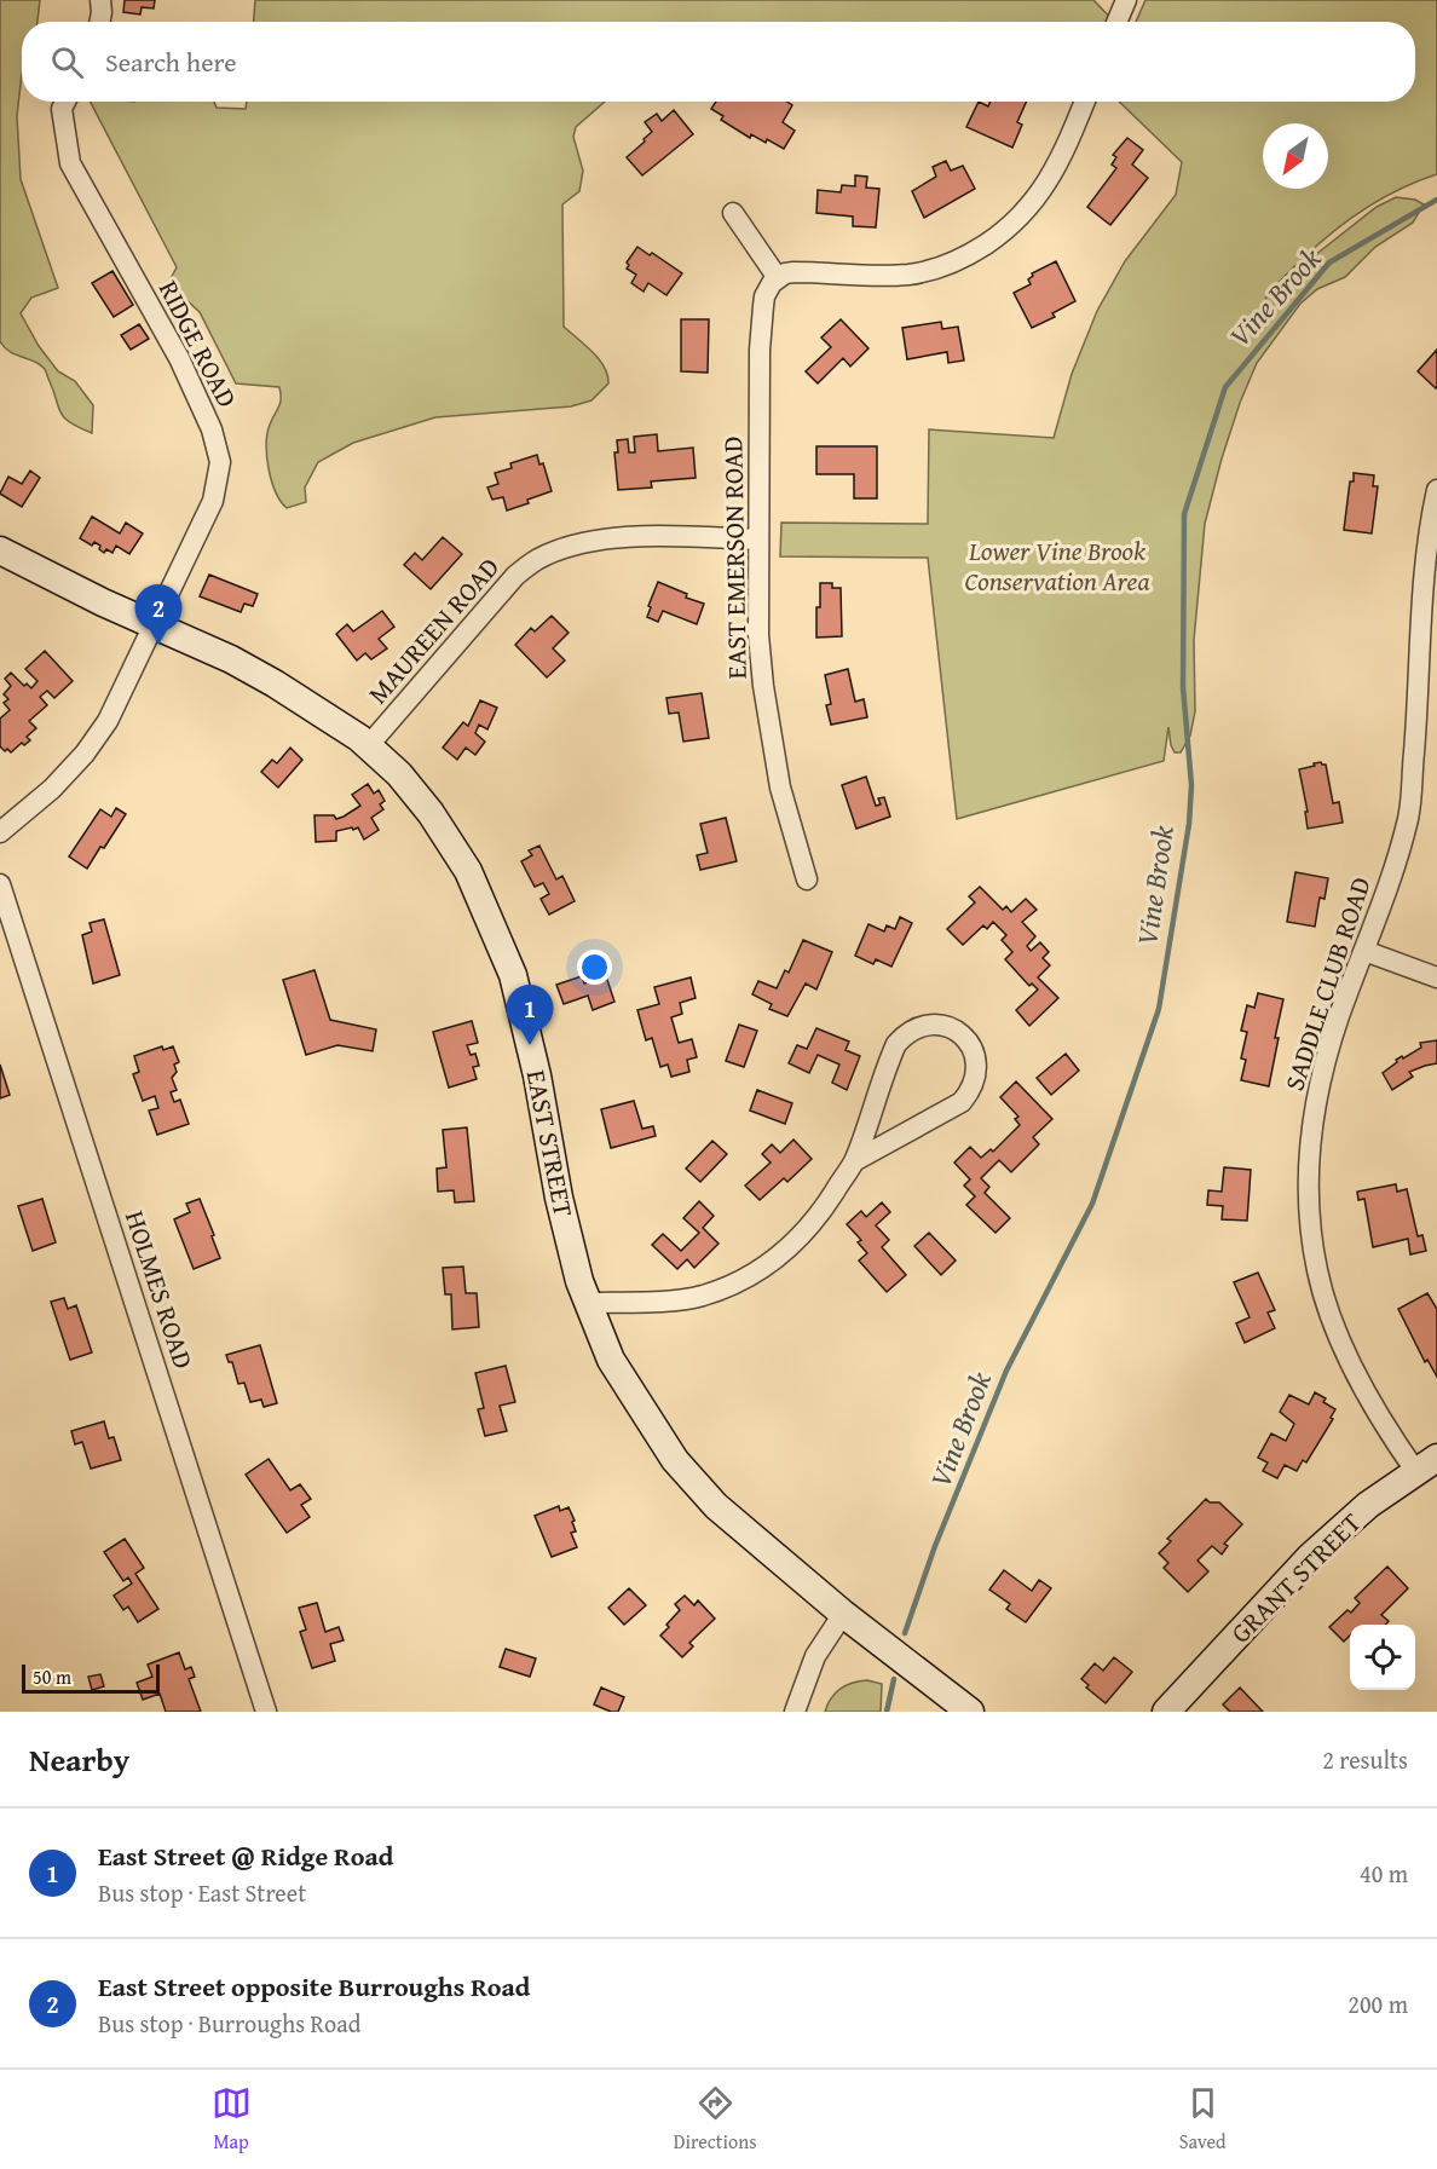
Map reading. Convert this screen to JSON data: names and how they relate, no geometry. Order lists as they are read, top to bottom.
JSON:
{
  "streets": {
    "street": [
      "RIDGE ROAD",
      "EAST EMERSON ROAD",
      "MAUREEN ROAD",
      "SADDLE CLUB ROAD",
      "EAST STREET",
      "HOLMES ROAD",
      "GRANT STREET"
    ]
  },
  "crossings": [
    ["RIDGE ROAD", "EAST STREET"],
    ["EAST EMERSON ROAD", "MAUREEN ROAD"],
    ["MAUREEN ROAD", "EAST STREET"],
    ["SADDLE CLUB ROAD", "GRANT STREET"]
  ],
  "water": ["Vine Brook"],
  "parks": ["Lower Vine Brook Conservation Area"],
  "scale_bar": "50 m",
  "north": "bottom left",
  "page": {
    "search": "Search here",
    "pins": ["2", "1"],
    "scale": "50 m",
    "heading": ["Nearby", "2 results"],
    "list": [
      {
        "mark": "1",
        "name": "East Street @ Ridge Road",
        "note": "Bus stop · East Street",
        "value": "40 m"
      },
      {
        "mark": "2",
        "name": "East Street opposite Burroughs Road",
        "note": "Bus stop · Burroughs Road",
        "value": "200 m"
      }
    ],
    "nav": ["Map", "Directions", "Saved"]
  }
}
